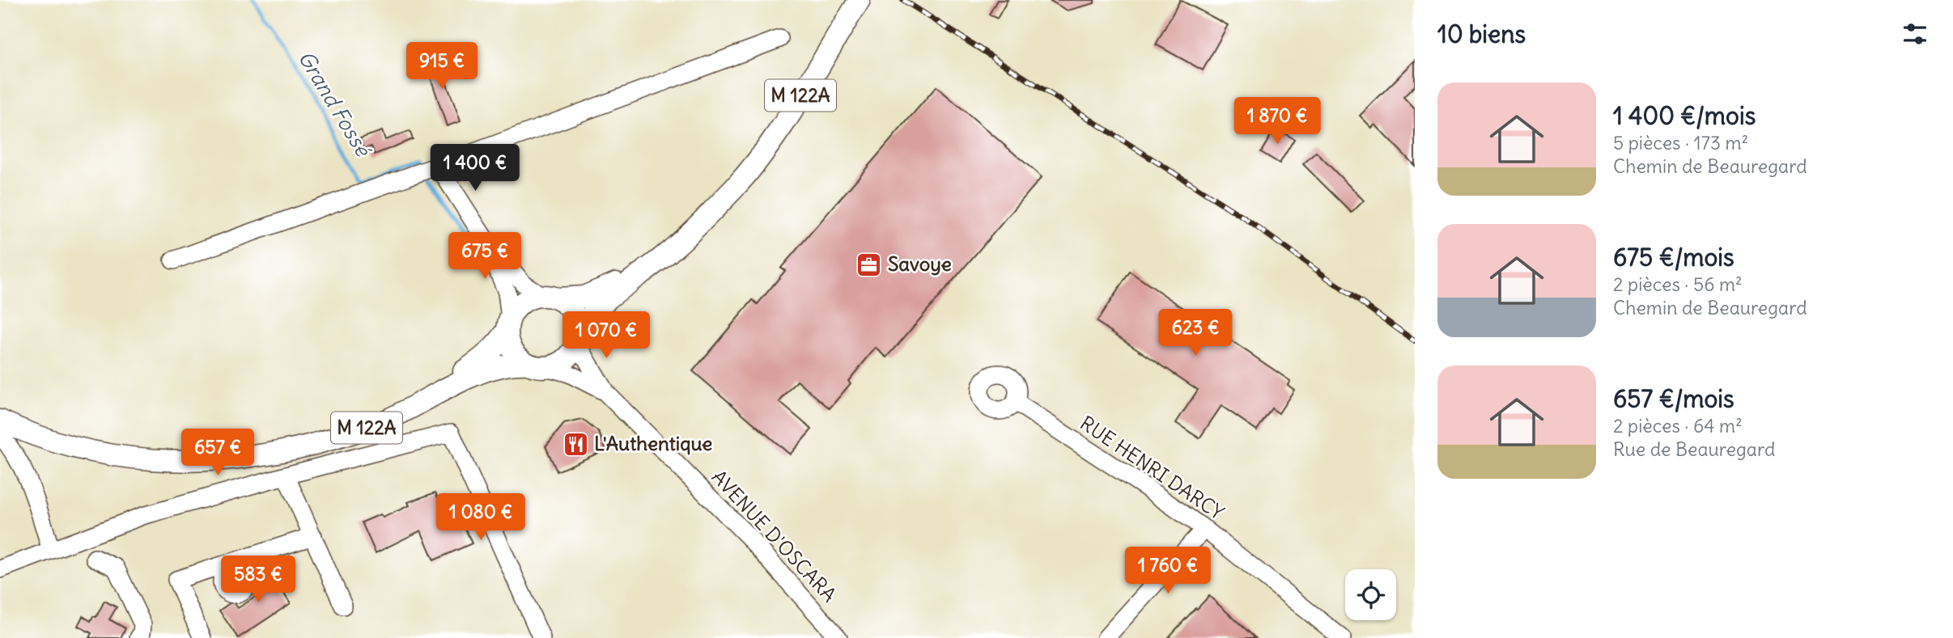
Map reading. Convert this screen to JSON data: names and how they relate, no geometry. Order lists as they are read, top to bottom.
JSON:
{
  "streets": {
    "main road": ["M 122A"],
    "street": ["RUE HENRI DARCY", "AVENUE D'OSCARA"]
  },
  "crossings": [
    ["M 122A", "AVENUE D'OSCARA"]
  ],
  "water": ["Grand Fossé"],
  "places": {
    "office": ["Savoye"],
    "restaurant": ["L'Authentique"]
  },
  "page": {
    "heading": "10 biens",
    "price": [
      "915 €",
      "1 870 €",
      "1 400 €",
      "675 €",
      "623 €",
      "1 070 €",
      "657 €",
      "1 080 €",
      "1 760 €",
      "583 €"
    ],
    "list": [
      {
        "name": "1 400 €/mois",
        "note": "5 pièces · 173 m² · Chemin de Beauregard"
      },
      {
        "name": "675 €/mois",
        "note": "2 pièces · 56 m² · Chemin de Beauregard"
      },
      {
        "name": "657 €/mois",
        "note": "2 pièces · 64 m² · Rue de Beauregard"
      }
    ]
  }
}
